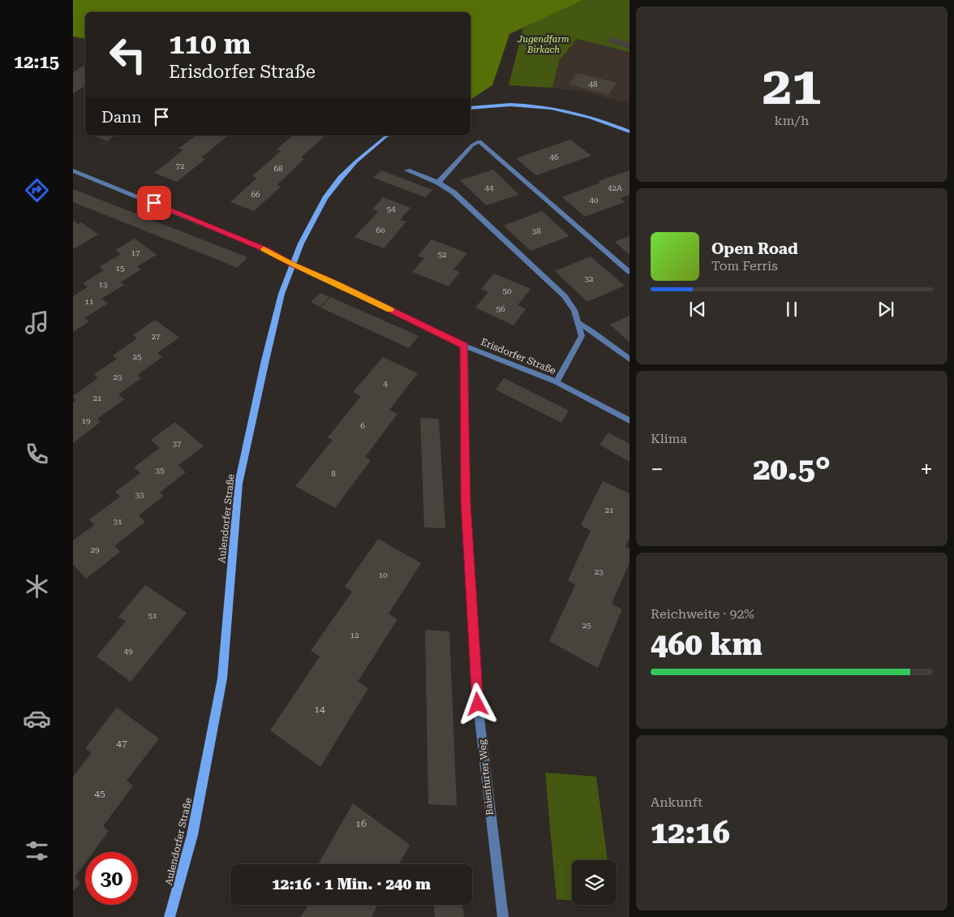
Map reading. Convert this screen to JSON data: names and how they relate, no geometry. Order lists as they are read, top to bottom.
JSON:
{
  "streets": {
    "main road": ["Aulendorfer Straße"],
    "street": ["Erisdorfer Straße", "Baienfurter Weg"]
  },
  "crossings": [
    ["Erisdorfer Straße", "Aulendorfer Straße"],
    ["Erisdorfer Straße", "Baienfurter Weg"]
  ],
  "parks": ["Jugendfarm Birkach"],
  "house_numbers": [
    "48",
    "46",
    "72",
    "68",
    "44",
    "42A",
    "66",
    "40",
    "54",
    "60",
    "38",
    "17",
    "52",
    "15",
    "32",
    "13",
    "50",
    "11",
    "56",
    "27",
    "25",
    "23",
    "4",
    "21",
    "19",
    "6",
    "37",
    "35",
    "8",
    "33",
    "21",
    "31",
    "29",
    "23",
    "10",
    "51",
    "25",
    "12",
    "49",
    "14",
    "47",
    "45",
    "16"
  ],
  "page": {
    "tabs": "12:15",
    "tile": [
      ["21", "km/h"],
      "Klima",
      ["Reichweite · 92%", "460 km"],
      ["Ankunft", "12:16"]
    ],
    "turn": ["110 m", "Erisdorfer Straße"],
    "then": "Dann",
    "song": ["Open Road", "Tom Ferris"],
    "heat": ["−", "20.5°", "+"],
    "limit": "30",
    "trip": "12:16 · 1 Min. · 240 m"
  }
}
